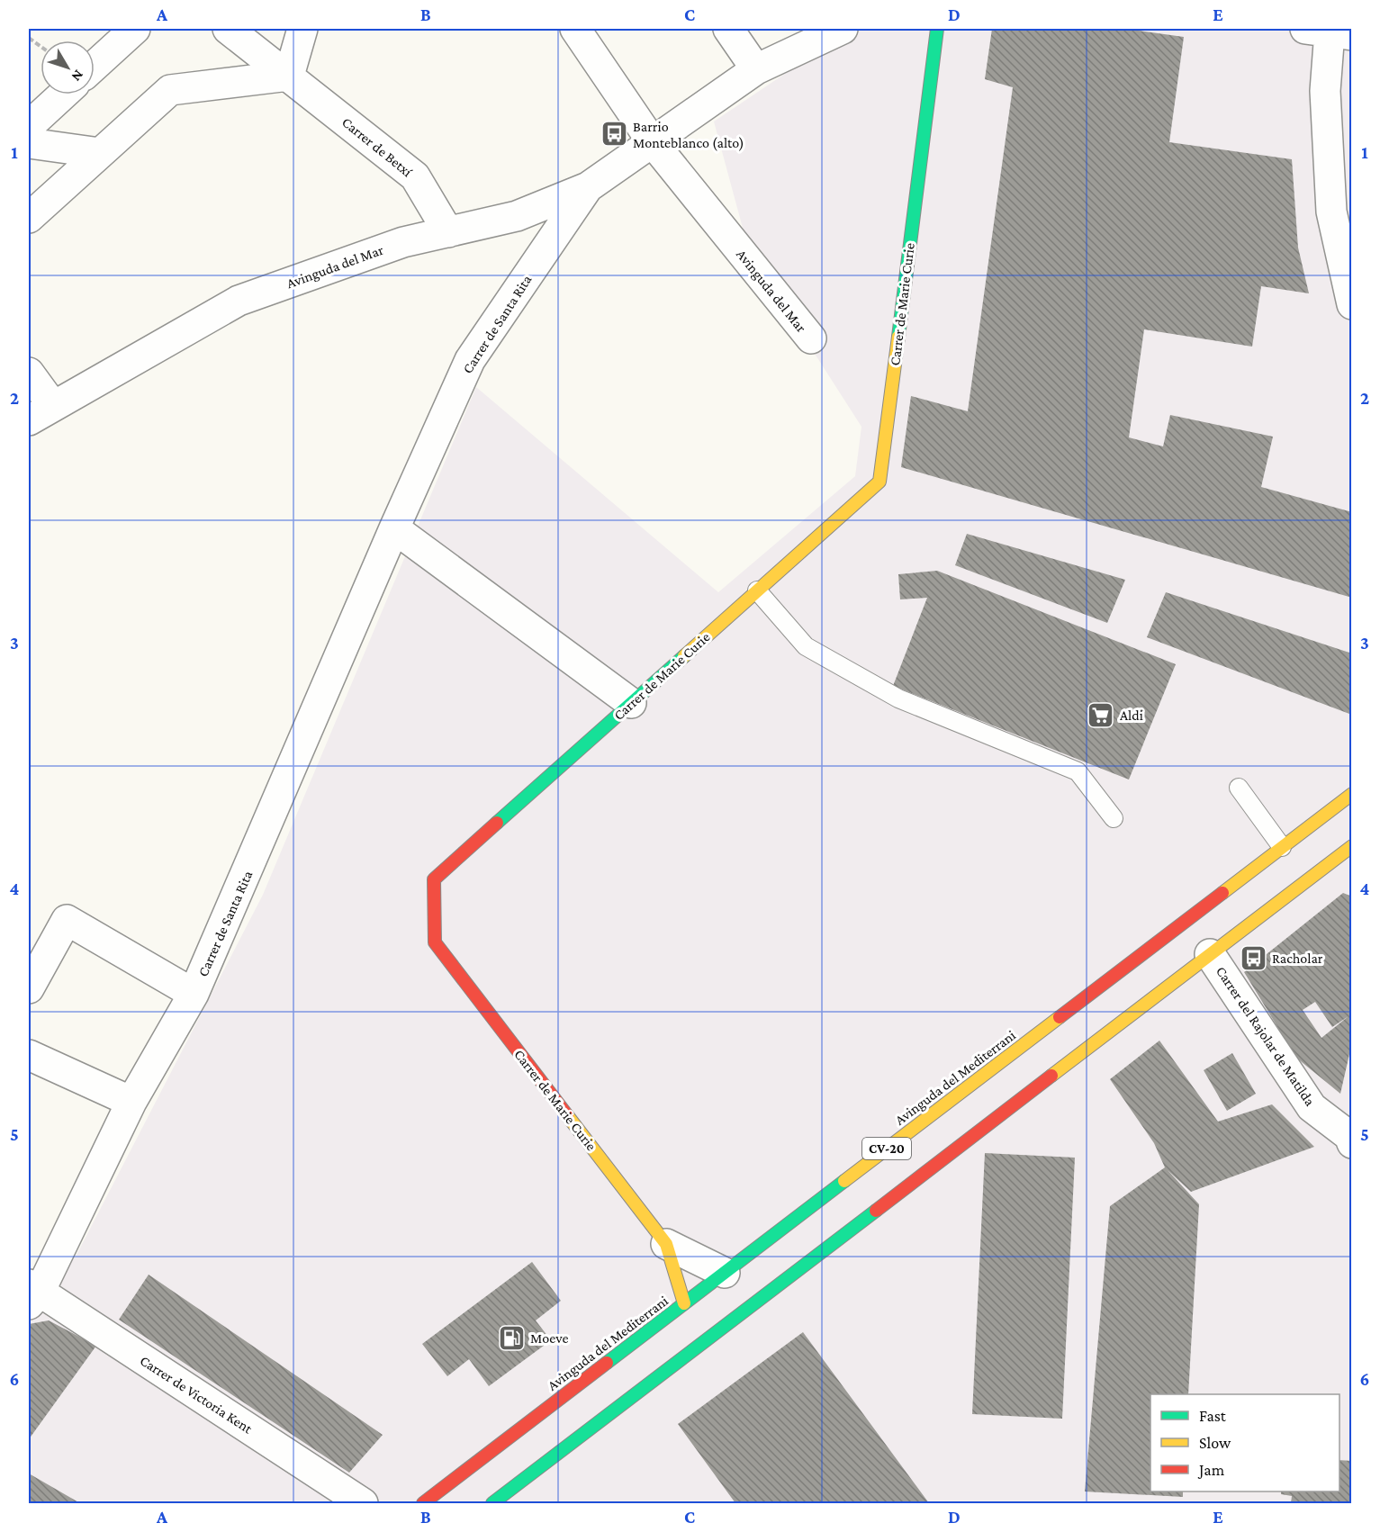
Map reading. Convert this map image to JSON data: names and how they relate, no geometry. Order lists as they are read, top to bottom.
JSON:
{
  "streets": {
    "main road": ["Carrer de Marie Curie", "Avinguda del Mediterrani", "CV-20"],
    "street": [
      "Carrer de Betxí",
      "Avinguda del Mar",
      "Carrer de Santa Rita",
      "Carrer del Rajolar de Matilda",
      "Carrer de Victoria Kent"
    ]
  },
  "crossings": [
    ["Carrer de Betxí", "Avinguda del Mar"],
    ["Avinguda del Mar", "Carrer de Santa Rita"],
    ["Carrer de Marie Curie", "Avinguda del Mediterrani"],
    ["Carrer de Santa Rita", "Carrer de Victoria Kent"],
    ["Carrer del Rajolar de Matilda", "CV-20"]
  ],
  "places": {
    "bus stop": ["Barrio Monteblanco (alto)", "Racholar"],
    "supermarket": ["Aldi"],
    "fuel station": ["Moeve"]
  },
  "legend": ["Fast", "Slow", "Jam"],
  "north": "bottom right",
  "grid": {
    "columns": [
      "A",
      "B",
      "C",
      "D",
      "E"
    ],
    "rows": [
      "1",
      "2",
      "3",
      "4",
      "5",
      "6"
    ]
  }
}
